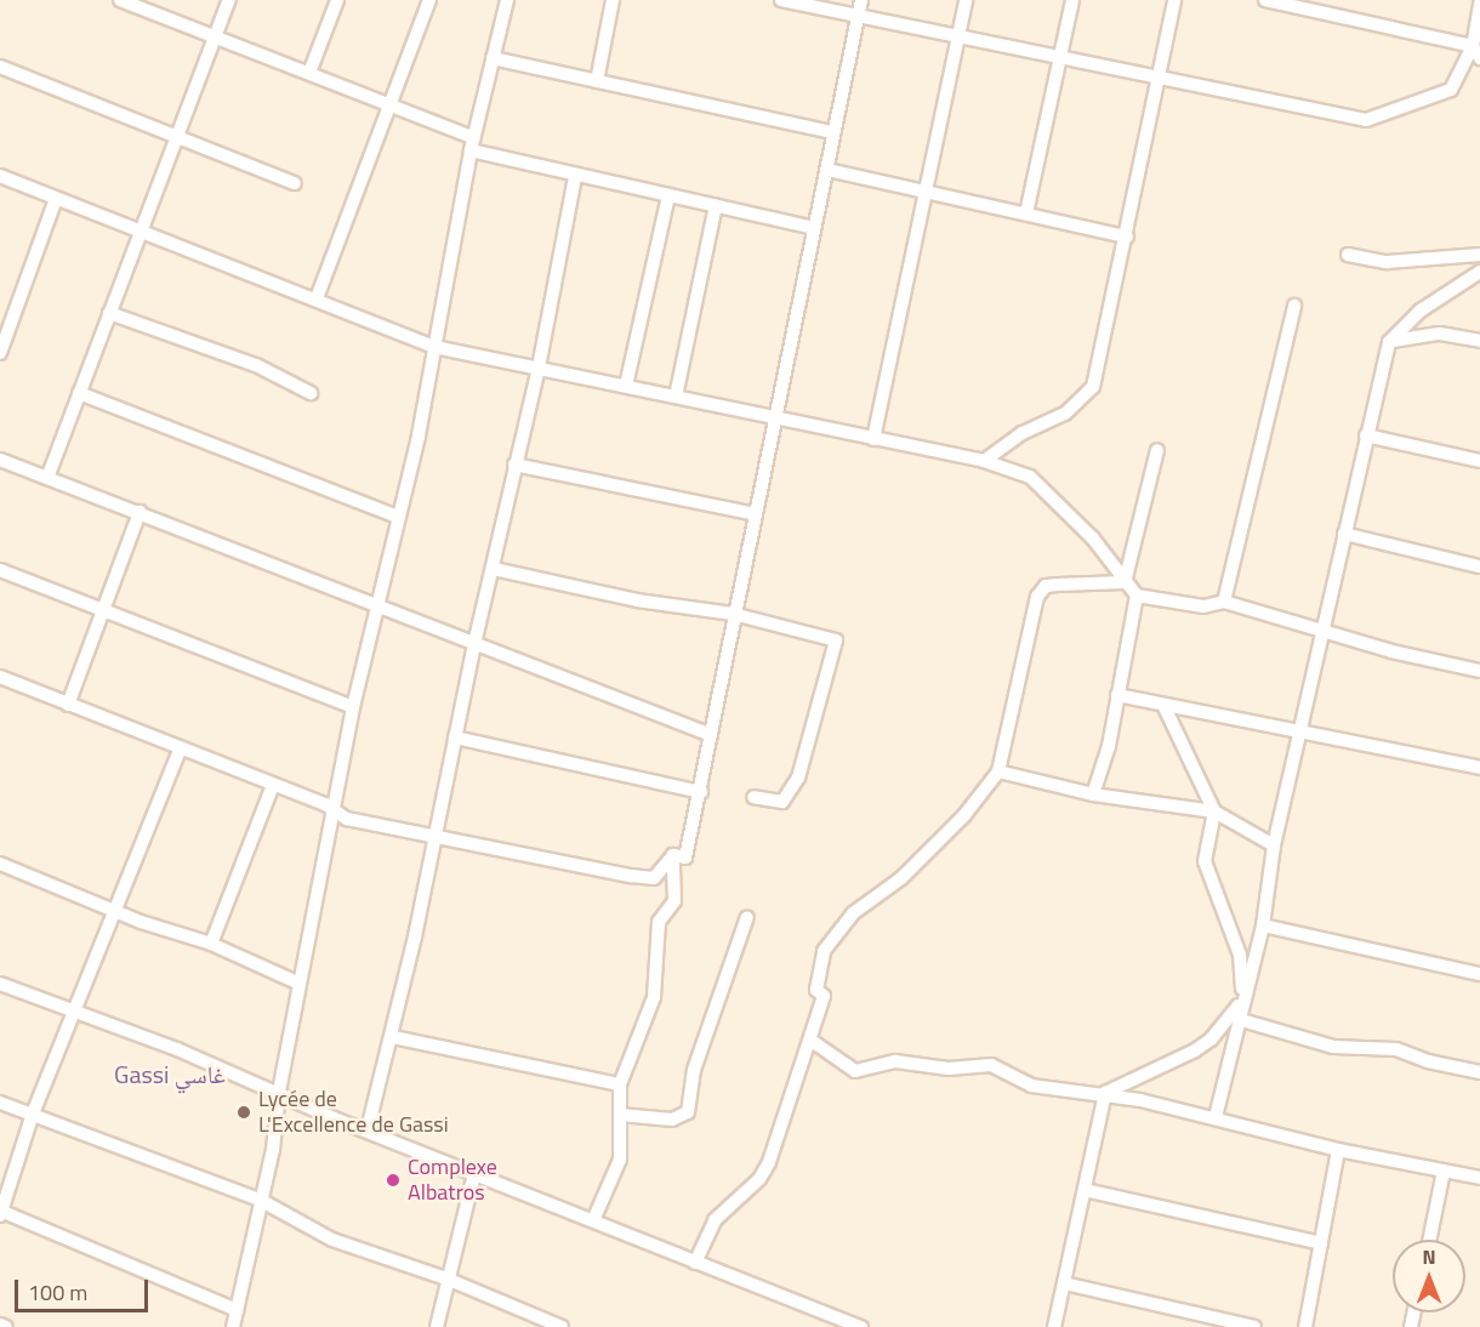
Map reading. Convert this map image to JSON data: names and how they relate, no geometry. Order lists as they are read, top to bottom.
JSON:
{
  "districts": ["Gassi غاسي"],
  "places": ["Lycée de L'Excellence de Gassi", "Complexe Albatros"],
  "scale_bar": "100 m",
  "north": "top"
}
